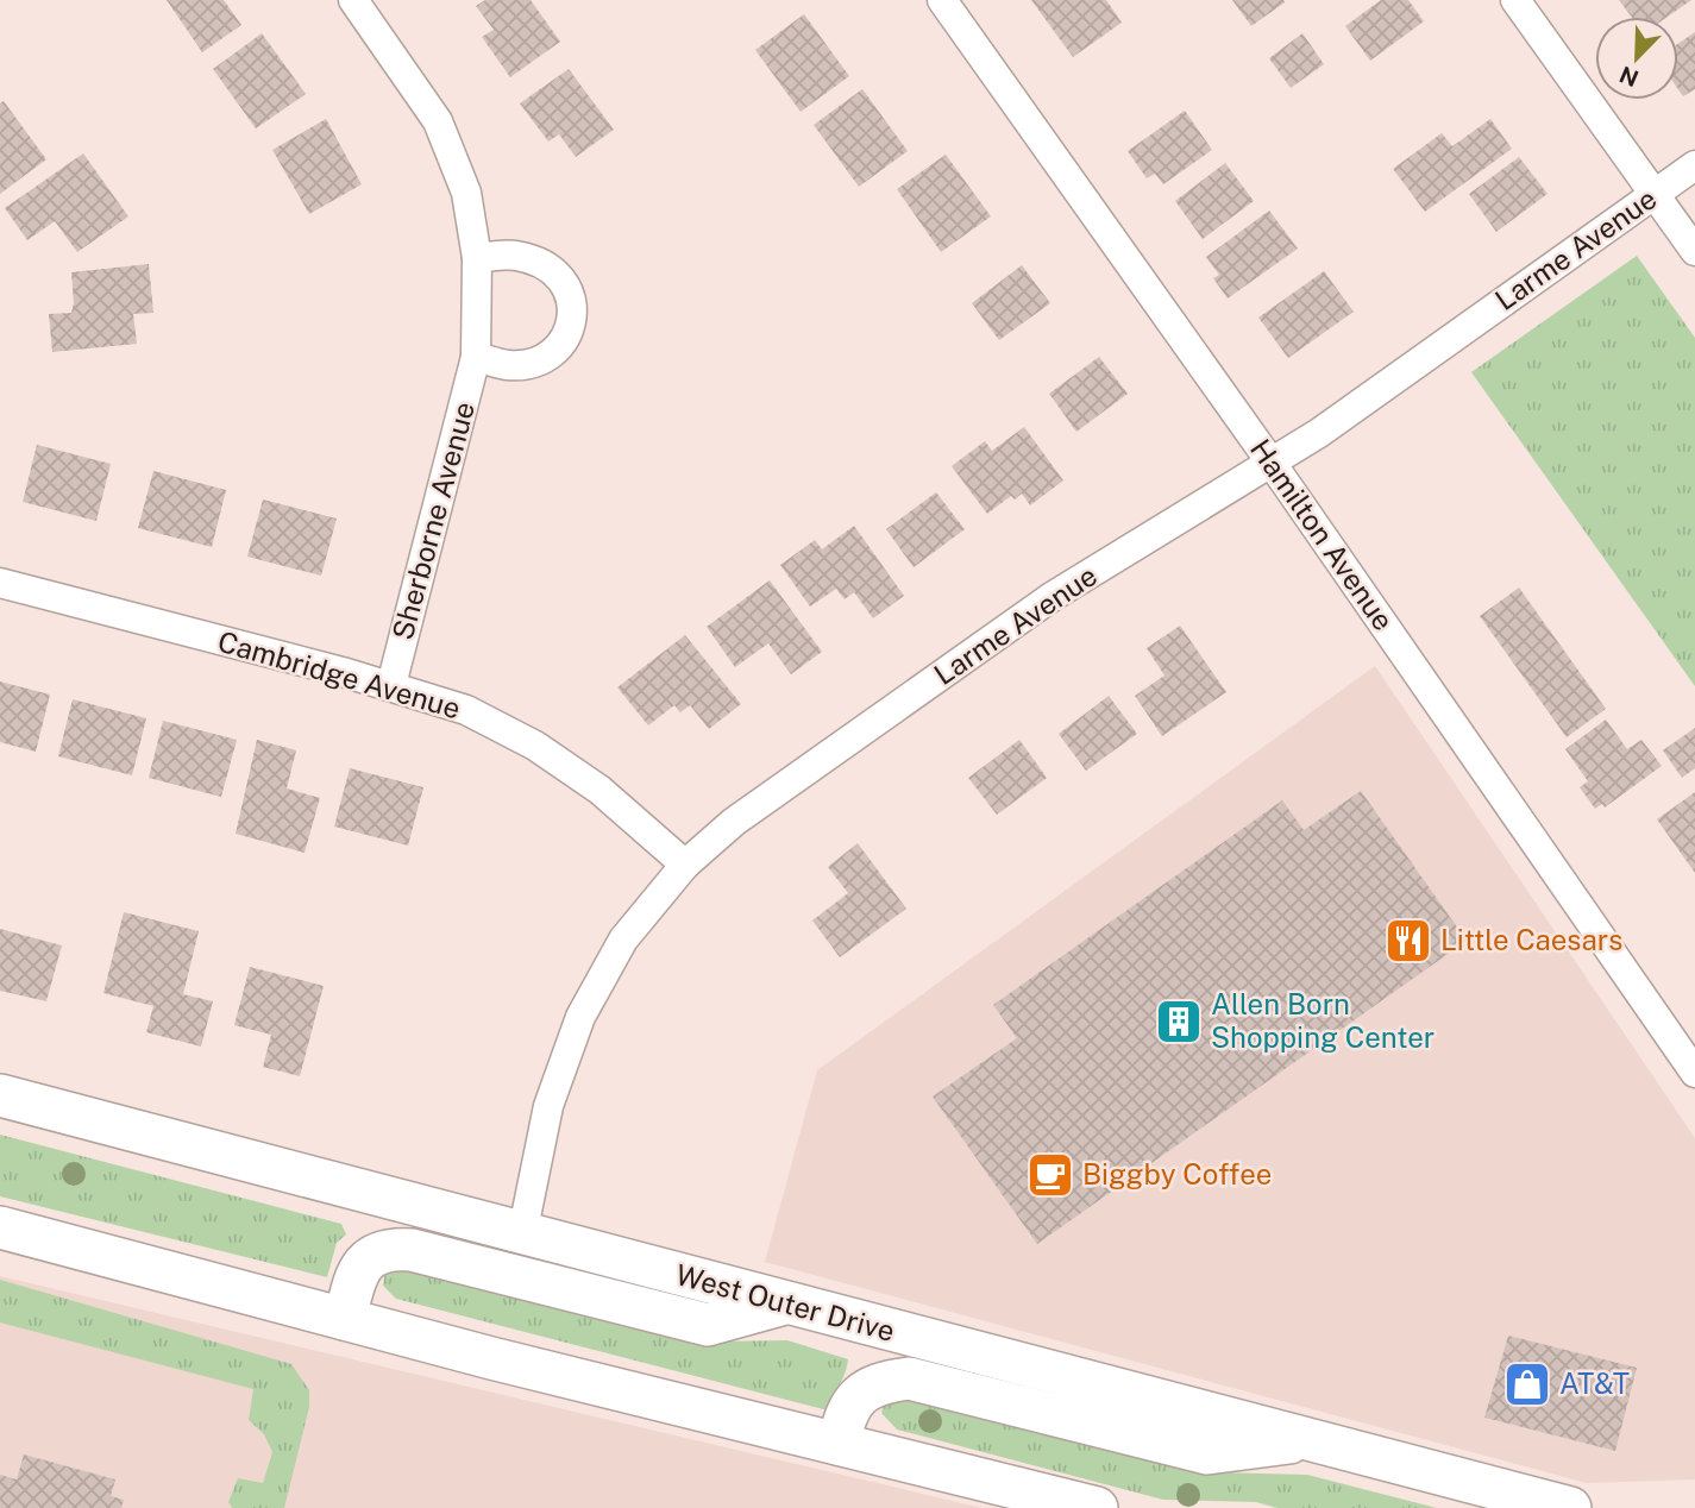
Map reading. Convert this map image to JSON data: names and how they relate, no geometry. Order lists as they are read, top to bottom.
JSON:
{
  "streets": {
    "main road": ["West Outer Drive"],
    "street": [
      "Larme Avenue",
      "Sherborne Avenue",
      "Hamilton Avenue",
      "Cambridge Avenue"
    ]
  },
  "crossings": [
    ["Larme Avenue", "Hamilton Avenue"],
    ["Larme Avenue", "Cambridge Avenue"],
    ["Larme Avenue", "West Outer Drive"],
    ["Sherborne Avenue", "Cambridge Avenue"]
  ],
  "places": {
    "restaurant": ["Little Caesars"],
    "building": ["Allen Born Shopping Center"],
    "cafe": ["Biggby Coffee"],
    "shop": ["AT&T"]
  },
  "north": "bottom left"
}
